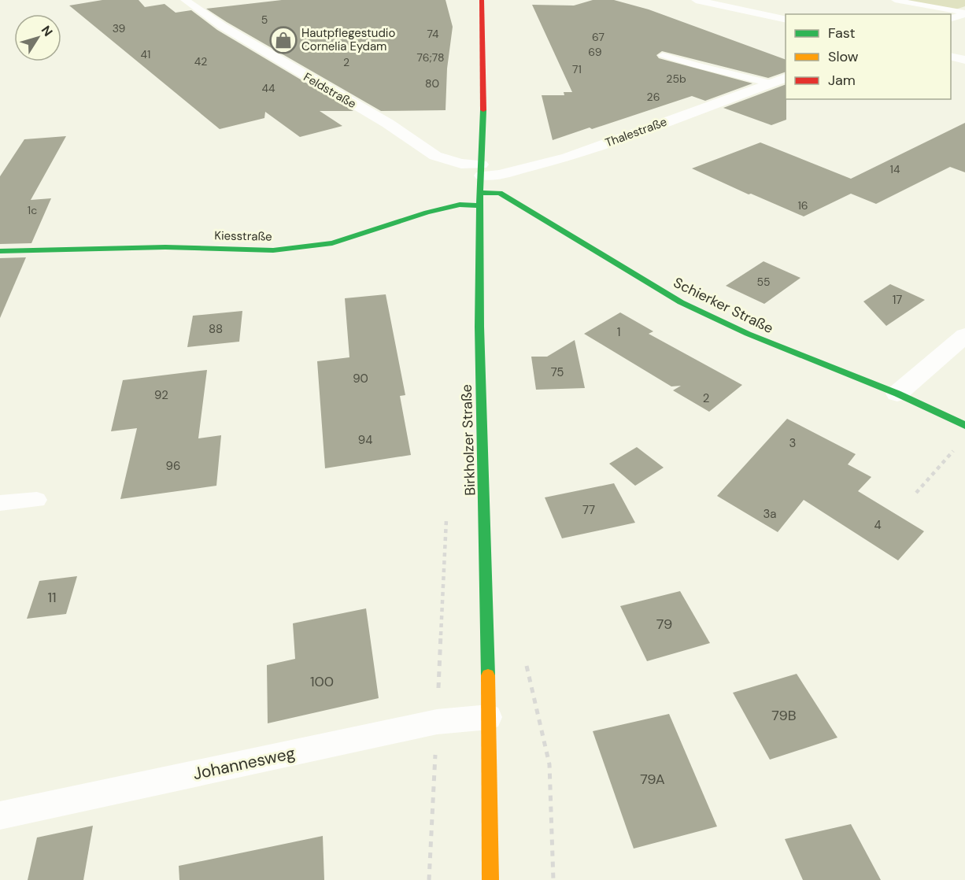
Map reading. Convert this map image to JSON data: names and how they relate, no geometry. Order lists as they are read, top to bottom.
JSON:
{
  "streets": {
    "street": [
      "Feldstraße",
      "Thalestraße",
      "Kiesstraße",
      "Schierker Straße",
      "Birkholzer Straße"
    ],
    "lane": ["Johannesweg"]
  },
  "crossings": [
    ["Feldstraße", "Thalestraße"],
    ["Feldstraße", "Birkholzer Straße"],
    ["Thalestraße", "Birkholzer Straße"],
    ["Kiesstraße", "Birkholzer Straße"],
    ["Schierker Straße", "Birkholzer Straße"],
    ["Birkholzer Straße", "Johannesweg"]
  ],
  "places": {
    "shop": ["Hautpflegestudio Cornelia Eydam"]
  },
  "house_numbers": [
    "5",
    "39",
    "74",
    "67",
    "69",
    "41",
    "76;78",
    "42",
    "2",
    "71",
    "25b",
    "80",
    "44",
    "26",
    "14",
    "16",
    "1c",
    "55",
    "17",
    "88",
    "1",
    "75",
    "90",
    "92",
    "2",
    "94",
    "3",
    "96",
    "77",
    "3a",
    "4",
    "11",
    "79",
    "100",
    "79B",
    "79A"
  ],
  "legend": ["Fast", "Slow", "Jam"],
  "north": "top right"
}
